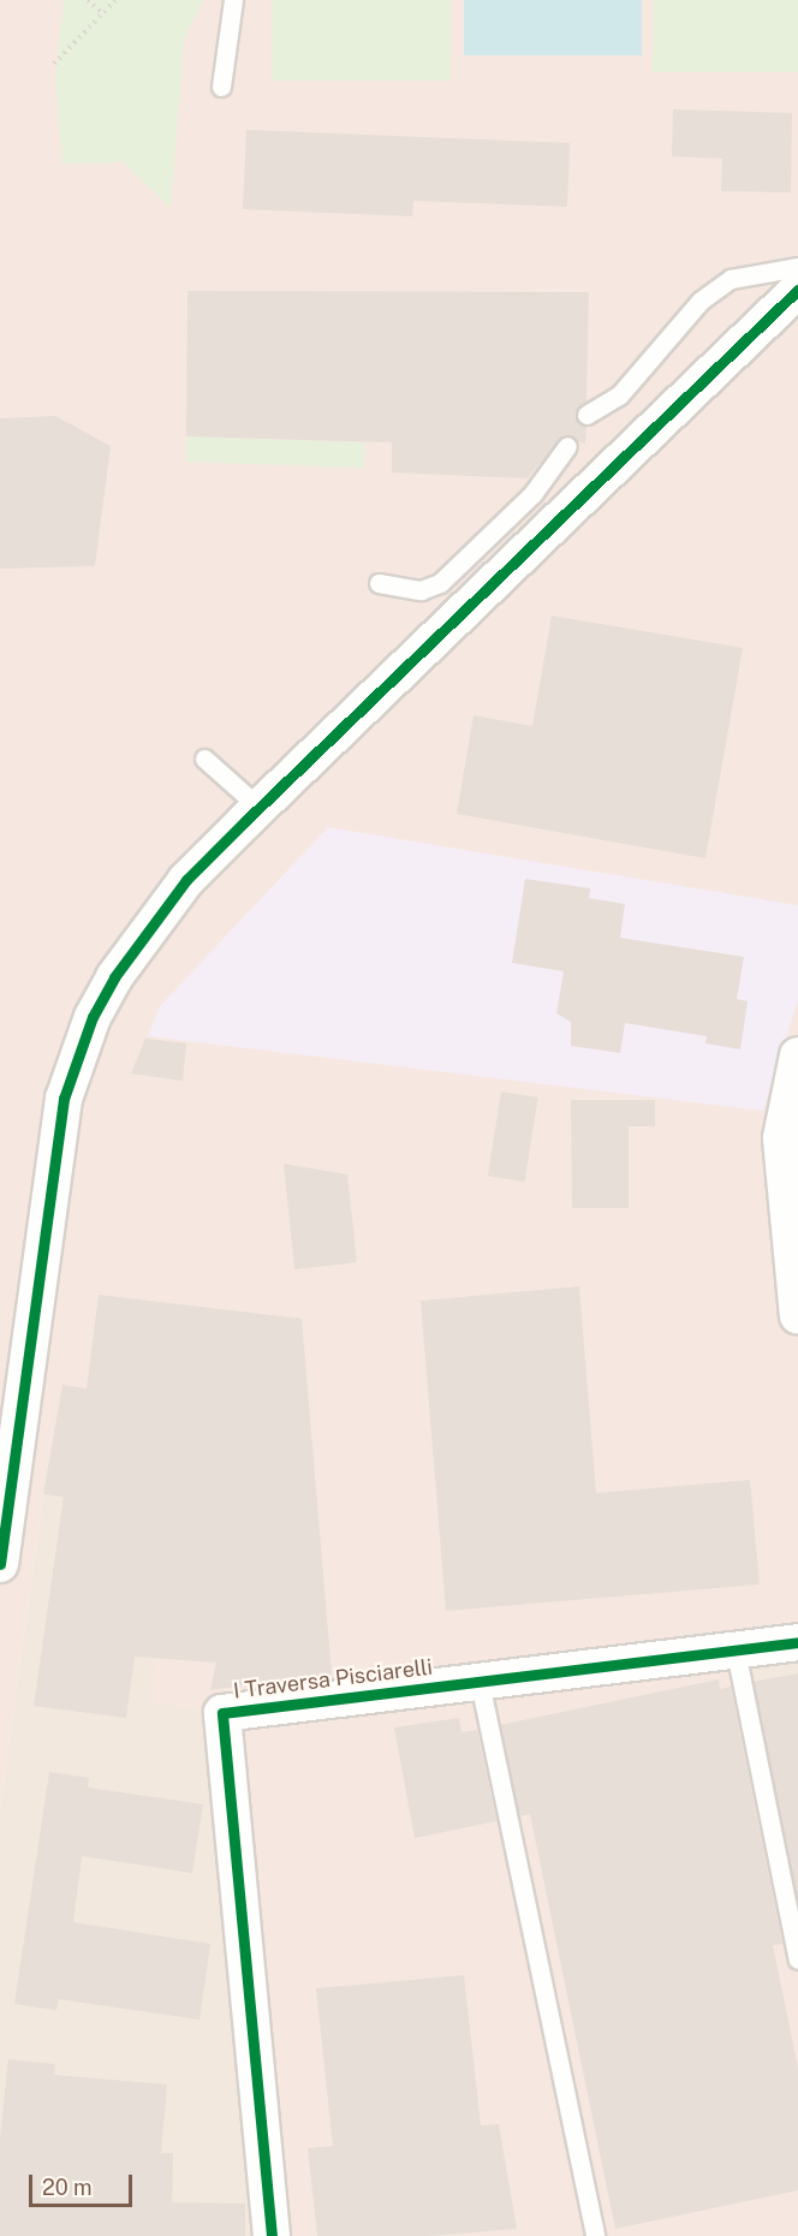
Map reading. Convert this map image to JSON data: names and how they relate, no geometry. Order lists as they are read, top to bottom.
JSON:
{
  "streets": {
    "street": ["I Traversa Pisciarelli"]
  },
  "scale_bar": "20 m"
}
